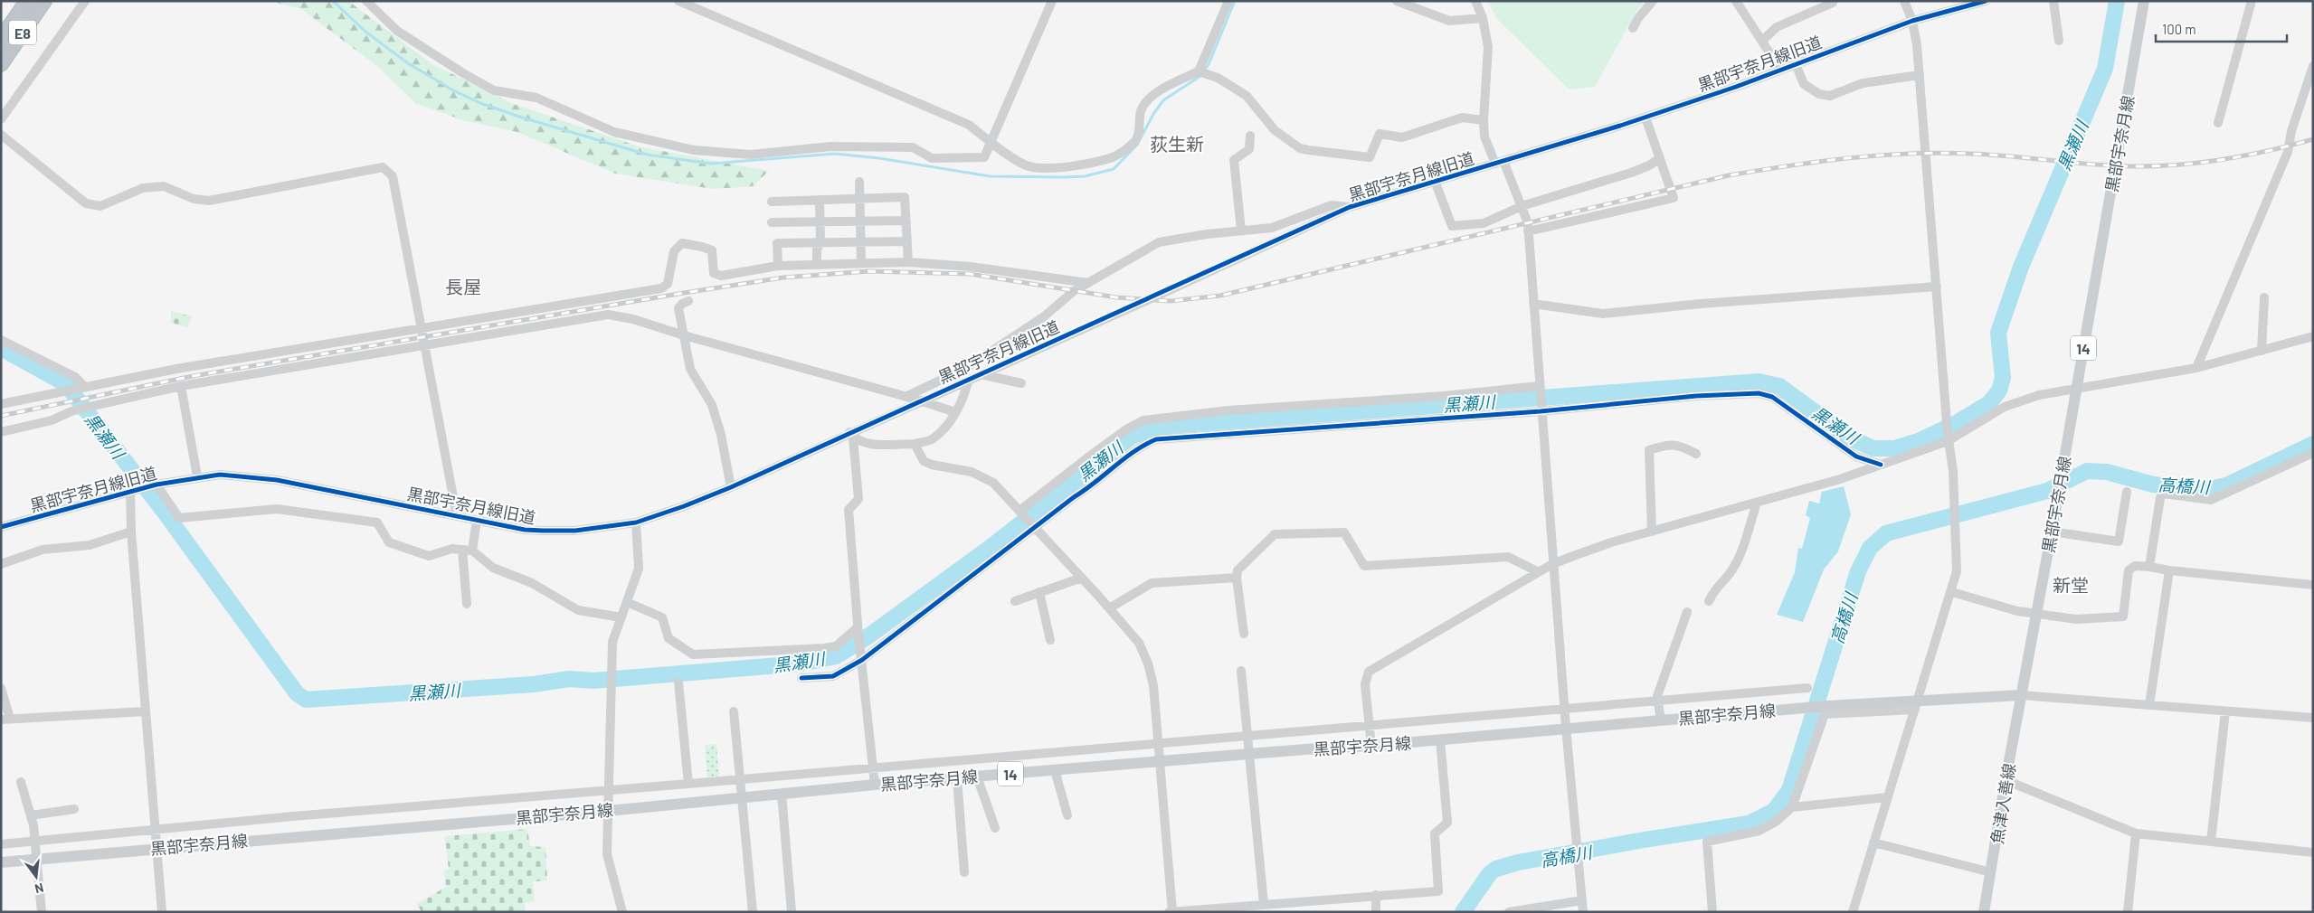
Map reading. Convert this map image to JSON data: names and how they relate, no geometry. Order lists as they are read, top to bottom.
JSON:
{
  "streets": {
    "highway": ["E8"],
    "main road": ["黒部宇奈月線", "14", "魚津入善線"],
    "street": ["黒部宇奈月線旧道"]
  },
  "crossings": [
    ["黒部宇奈月線", "魚津入善線"]
  ],
  "districts": ["荻生新", "長屋", "新堂"],
  "water": ["黒瀬川", "高橋川"],
  "scale_bar": "100 m",
  "north": "bottom"
}
